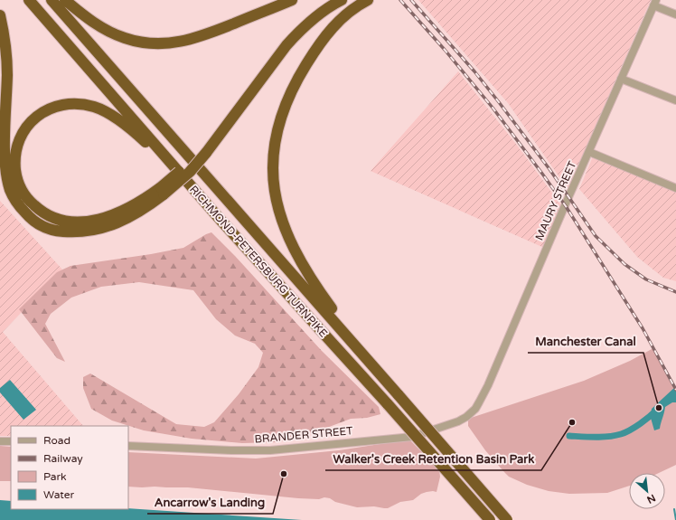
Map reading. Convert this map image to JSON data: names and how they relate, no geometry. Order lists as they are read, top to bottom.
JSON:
{
  "streets": {
    "highway": ["RICHMOND-PETERSBURG TURNPIKE"],
    "street": ["MAURY STREET", "BRANDER STREET"]
  },
  "crossings": [
    ["MAURY STREET", "BRANDER STREET"]
  ],
  "places": ["Manchester Canal", "Walker's Creek Retention Basin Park", "Ancarrow's Landing"],
  "legend": [
    "Road",
    "Railway",
    "Park",
    "Water"
  ],
  "north": "bottom right"
}
